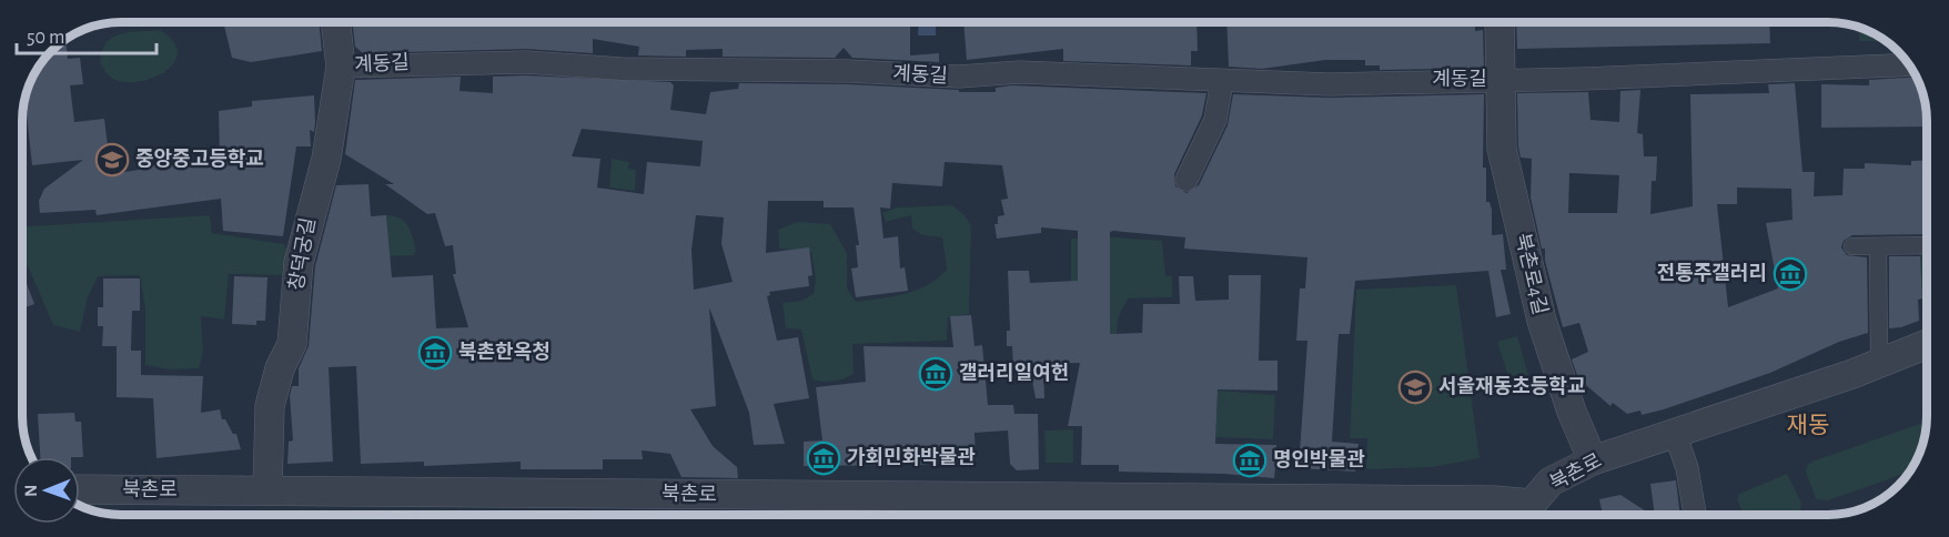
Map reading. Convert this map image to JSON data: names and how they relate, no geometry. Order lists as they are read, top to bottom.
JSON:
{
  "streets": {
    "street": [
      "계동길",
      "창덕궁길",
      "북촌로4길",
      "북촌로"
    ]
  },
  "crossings": [
    ["계동길", "창덕궁길"],
    ["계동길", "북촌로4길"],
    ["창덕궁길", "북촌로"],
    ["북촌로4길", "북촌로"]
  ],
  "districts": ["재동"],
  "places": {
    "school or university": ["중앙중고등학교", "서울재동초등학교"],
    "museum": [
      "전통주갤러리",
      "북촌한옥청",
      "갤러리일여헌",
      "가회민화박물관",
      "명인박물관"
    ]
  },
  "scale_bar": "50 m",
  "north": "left"
}
